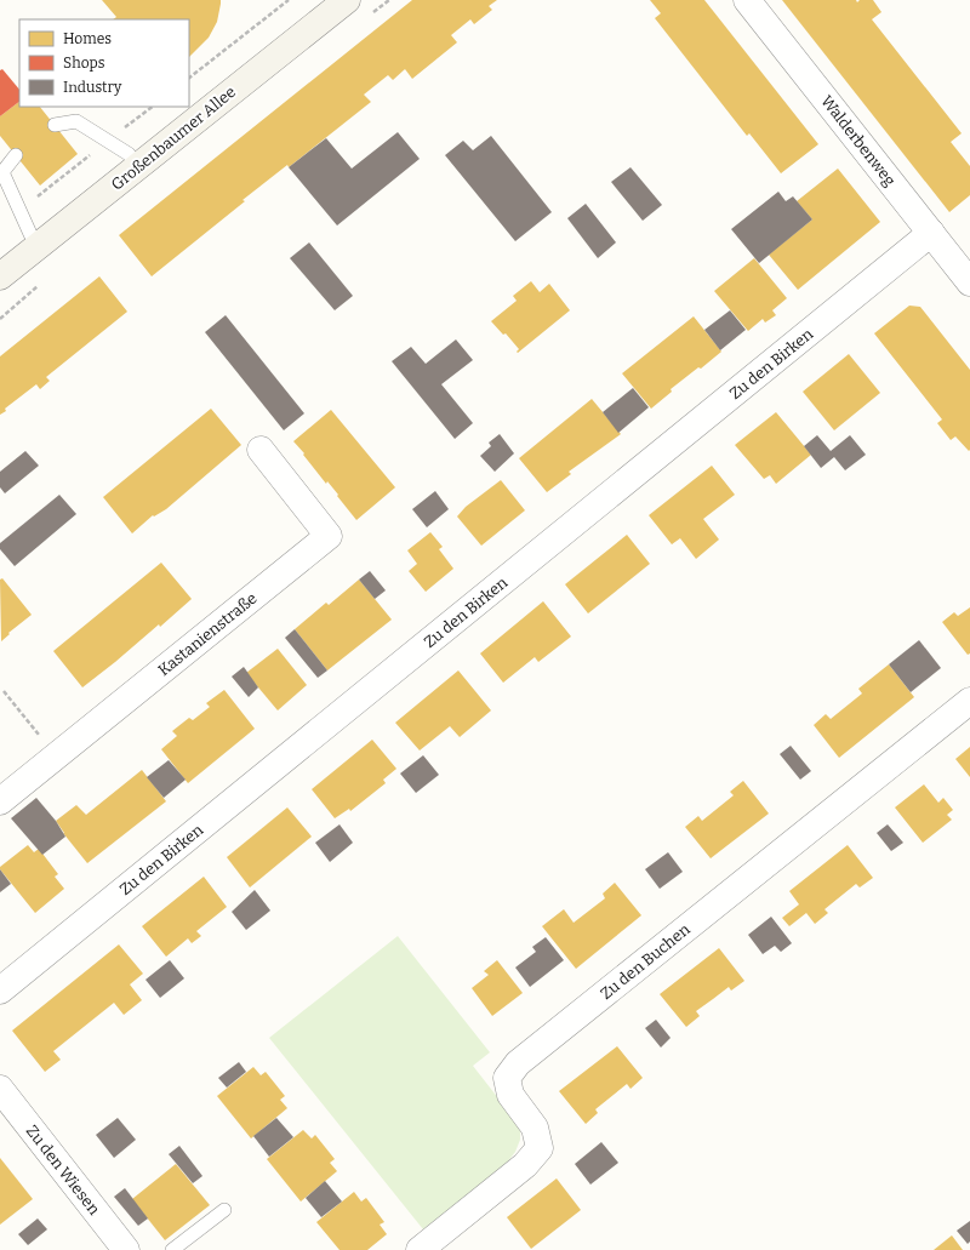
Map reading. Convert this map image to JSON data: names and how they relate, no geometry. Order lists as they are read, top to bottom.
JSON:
{
  "streets": {
    "main road": ["Großenbaumer Allee"],
    "street": [
      "Walderbenweg",
      "Zu den Birken",
      "Kastanienstraße",
      "Zu den Buchen",
      "Zu den Wiesen"
    ]
  },
  "crossings": [
    ["Walderbenweg", "Zu den Birken"]
  ],
  "legend": ["Homes", "Shops", "Industry"]
}
